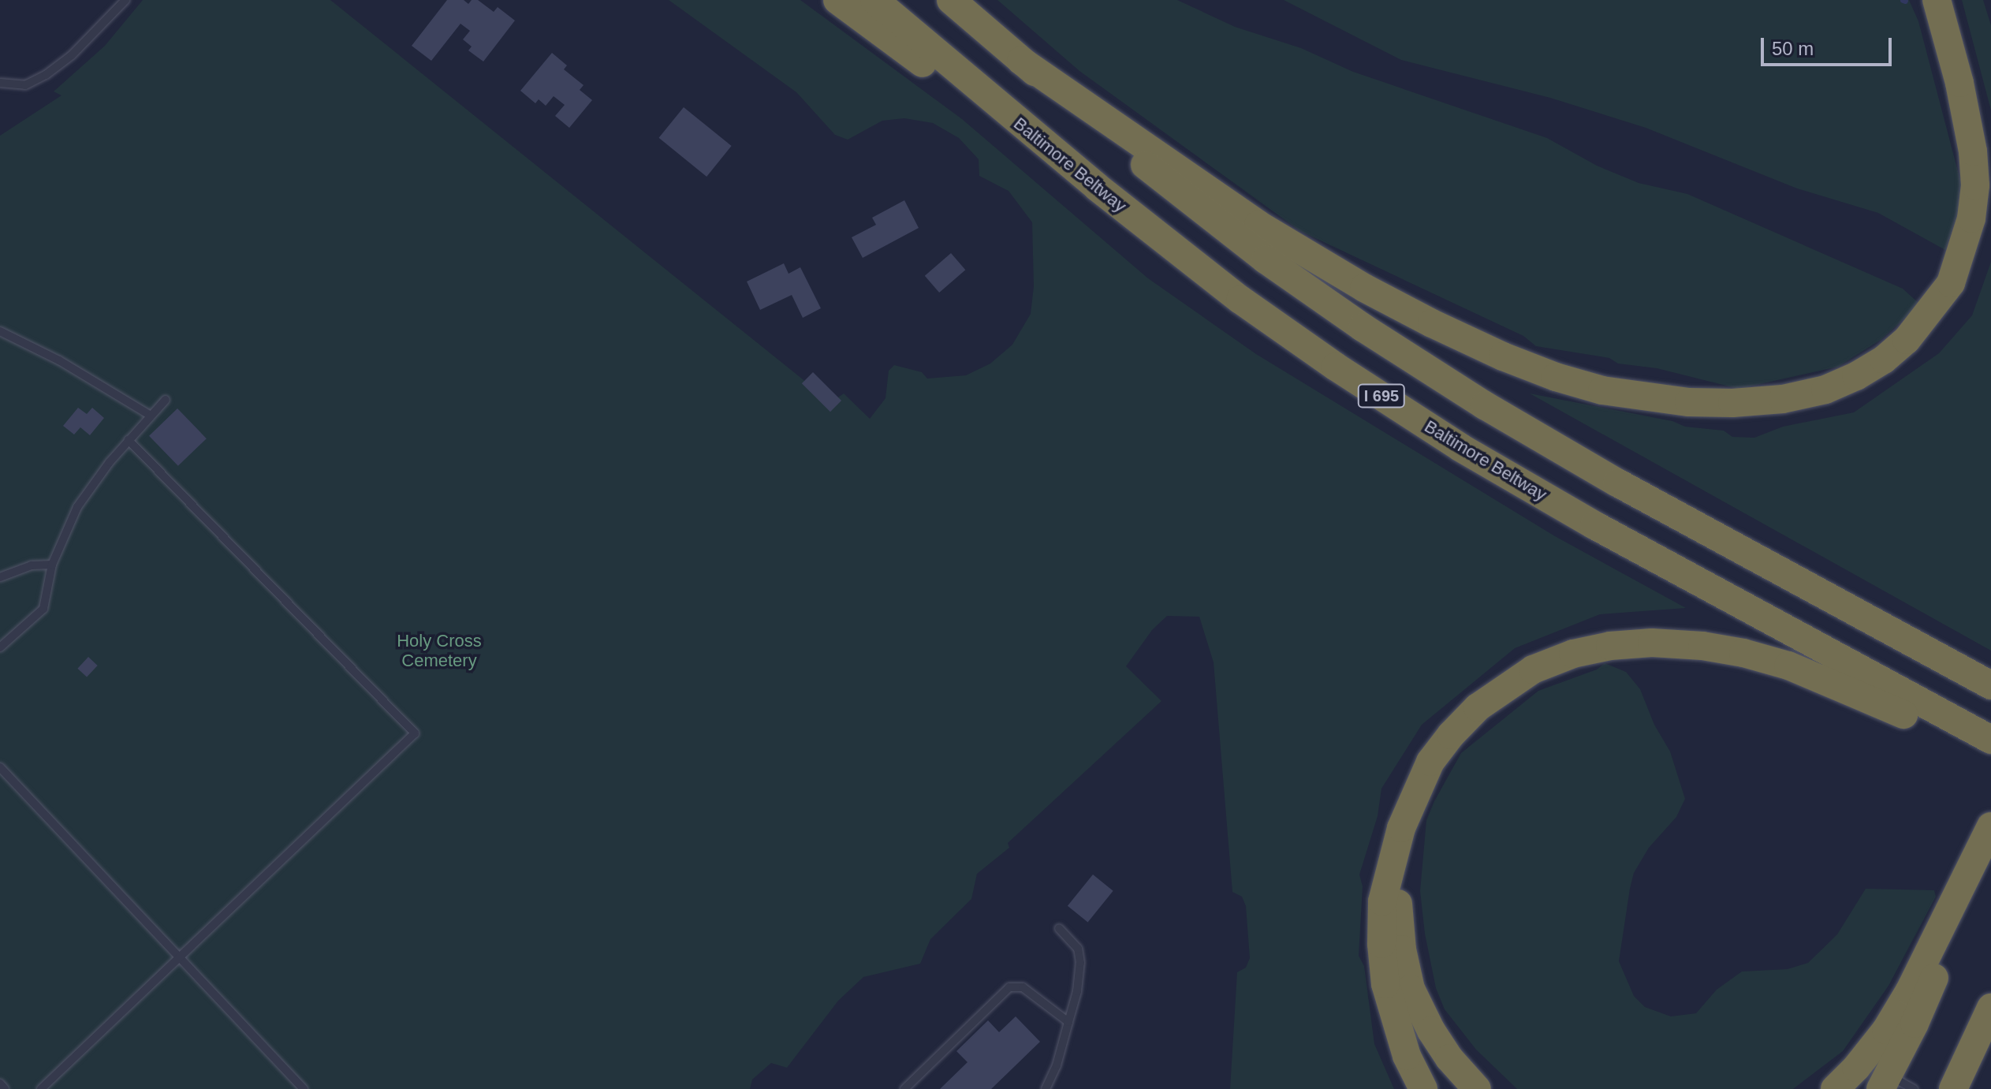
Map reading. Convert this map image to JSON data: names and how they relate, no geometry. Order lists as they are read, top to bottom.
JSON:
{
  "streets": {
    "highway": ["Baltimore Beltway", "I 695"]
  },
  "parks": ["Holy Cross Cemetery"],
  "scale_bar": "50 m"
}
